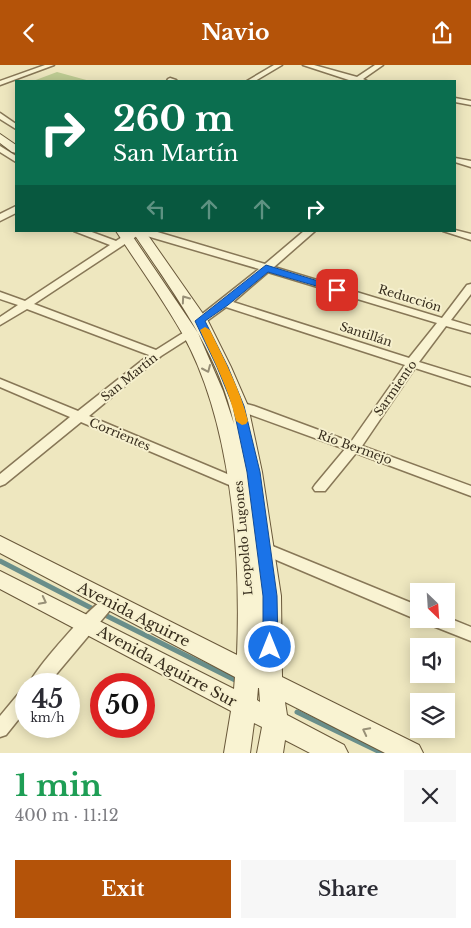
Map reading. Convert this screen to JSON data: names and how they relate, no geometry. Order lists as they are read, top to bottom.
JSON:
{
  "streets": {
    "main road": ["Leopoldo Lugones", "Avenida Aguirre", "Avenida Aguirre Sur"],
    "street": [
      "Reducción",
      "Santillán",
      "San Martín",
      "Sarmiento",
      "Corrientes",
      "Río Bermejo"
    ]
  },
  "crossings": [
    ["Reducción", "San Martín"],
    ["Reducción", "Sarmiento"],
    ["Reducción", "Leopoldo Lugones"],
    ["Santillán", "San Martín"],
    ["Santillán", "Sarmiento"],
    ["San Martín", "Corrientes"],
    ["San Martín", "Leopoldo Lugones"],
    ["Sarmiento", "Río Bermejo"],
    ["Corrientes", "Leopoldo Lugones"],
    ["Río Bermejo", "Leopoldo Lugones"],
    ["Leopoldo Lugones", "Avenida Aguirre"],
    ["Leopoldo Lugones", "Avenida Aguirre Sur"],
    ["Avenida Aguirre", "Avenida Aguirre Sur"]
  ],
  "north": "bottom right",
  "page": {
    "header": "Navio",
    "turn": ["260 m", "San Martín"],
    "speed": "45 km/h",
    "limit": "50",
    "heading": ["1 min", "400 m · 11:12"],
    "buttons": ["Exit", "Share"]
  }
}
